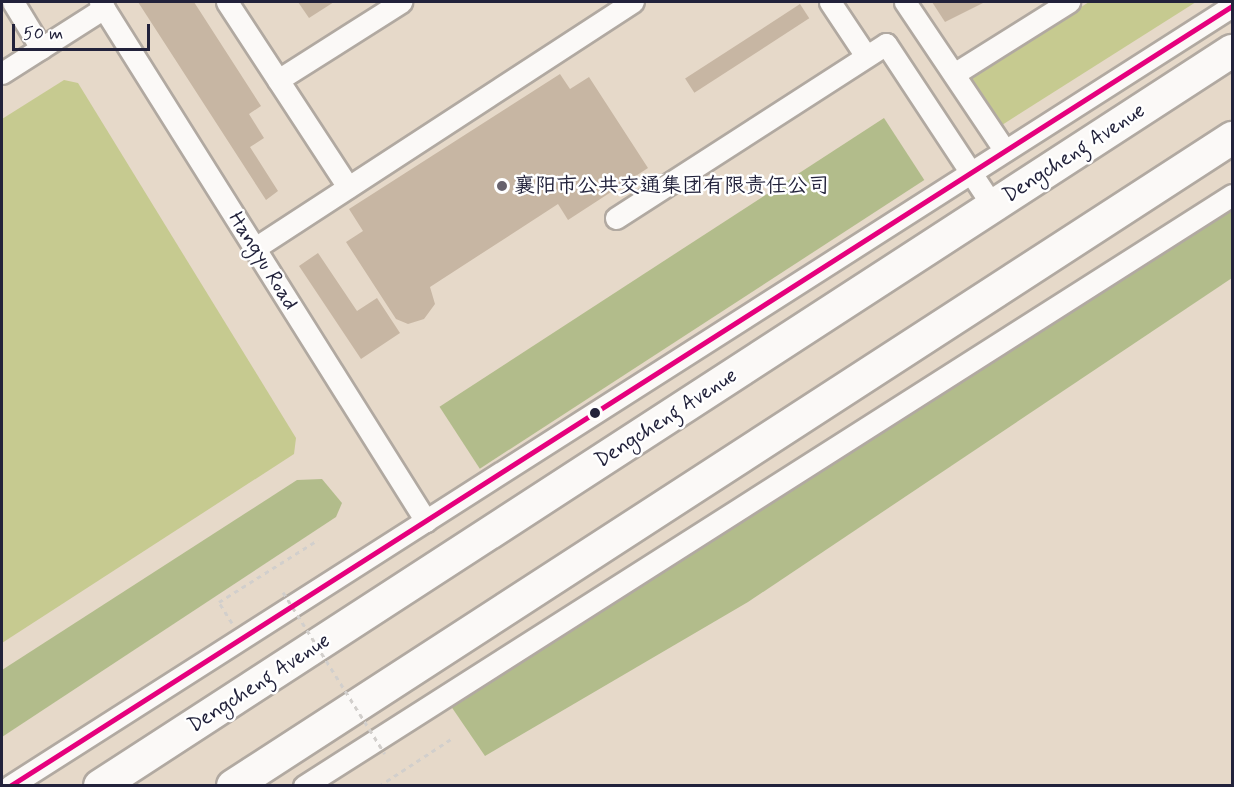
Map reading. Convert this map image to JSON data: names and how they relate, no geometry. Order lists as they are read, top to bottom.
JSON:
{
  "streets": {
    "highway": ["Dengcheng Avenue"],
    "street": ["Hangyu Road"]
  },
  "places": ["襄阳市公共交通集团有限责任公司"],
  "scale_bar": "50 m"
}
